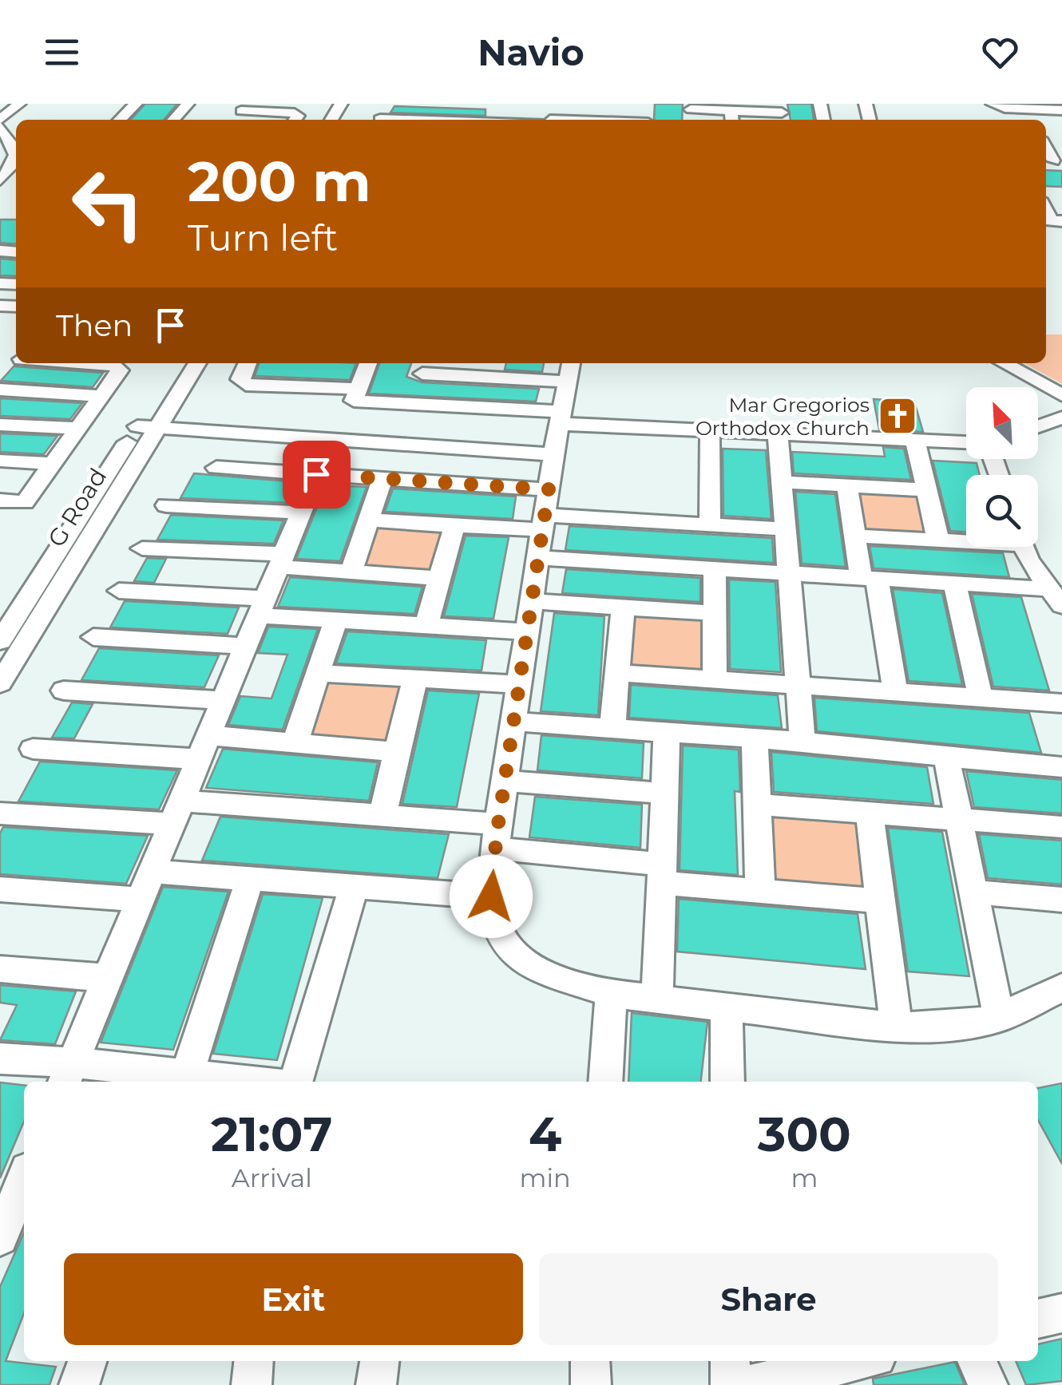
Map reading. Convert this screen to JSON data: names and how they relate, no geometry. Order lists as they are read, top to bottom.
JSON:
{
  "streets": {
    "street": ["G Road"]
  },
  "places": {
    "church": ["Mar Gregorios Orthodox Church"]
  },
  "north": "top left",
  "page": {
    "header": "Navio",
    "turn": ["200 m", "Turn left"],
    "then": "Then",
    "eta": [
      "21:07",
      "Arrival",
      "4",
      "min",
      "300",
      "m"
    ],
    "buttons": ["Exit", "Share"]
  }
}
